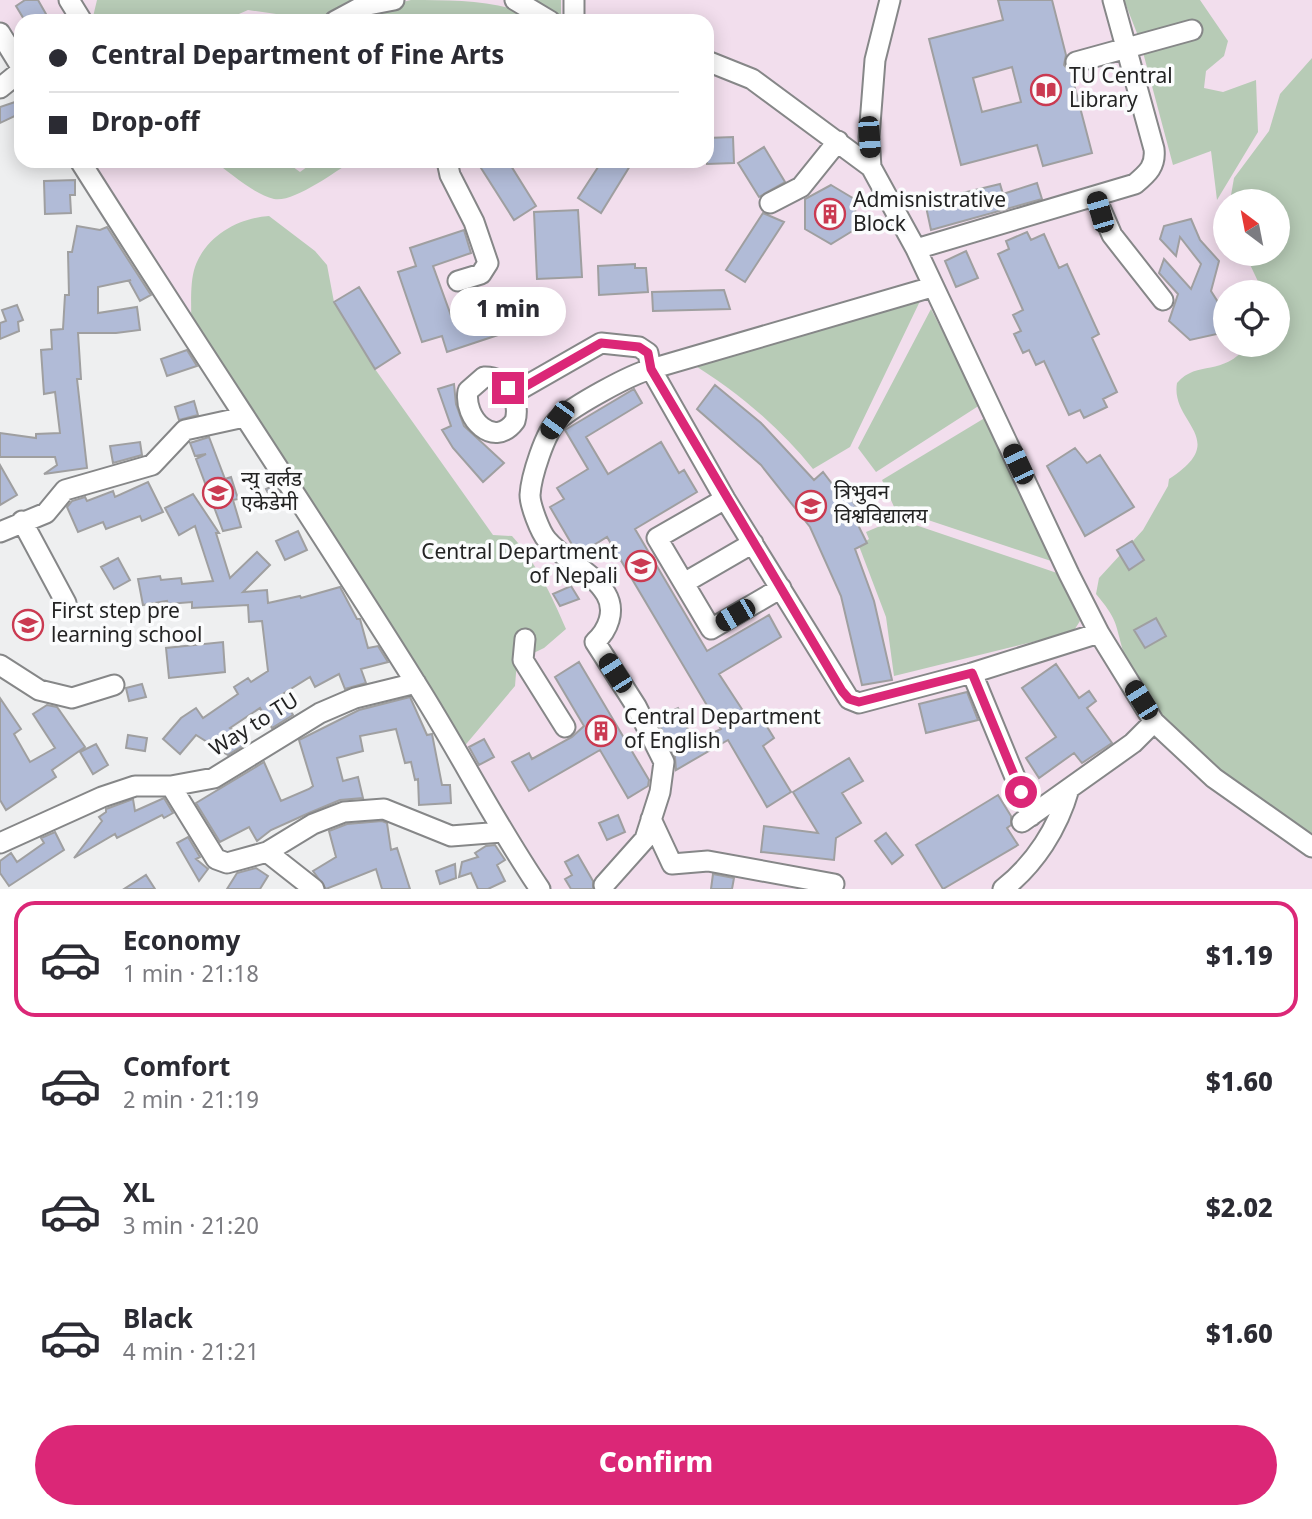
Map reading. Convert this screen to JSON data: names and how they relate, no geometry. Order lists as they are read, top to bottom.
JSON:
{
  "streets": {
    "street": ["Way to TU"]
  },
  "places": {
    "library": ["TU Central Library"],
    "building": ["Admisnistrative Block", "Central Department of English"],
    "school or university": [
      "न्यु वर्लड एकेडेमी",
      "त्रिभुवन विश्वविद्यालय",
      "Central Department of Nepali",
      "First step pre learning school"
    ]
  },
  "north": "top left",
  "page": {
    "banner": ["Central Department of Fine Arts", "Drop-off"],
    "bubble": "1 min",
    "list": [
      {
        "name": "Economy",
        "note": "1 min · 21:18",
        "value": "$1.19"
      },
      {
        "name": "Comfort",
        "note": "2 min · 21:19",
        "value": "$1.60"
      },
      {
        "name": "XL",
        "note": "3 min · 21:20",
        "value": "$2.02"
      },
      {
        "name": "Black",
        "note": "4 min · 21:21",
        "value": "$1.60"
      }
    ],
    "buttons": "Confirm"
  }
}
